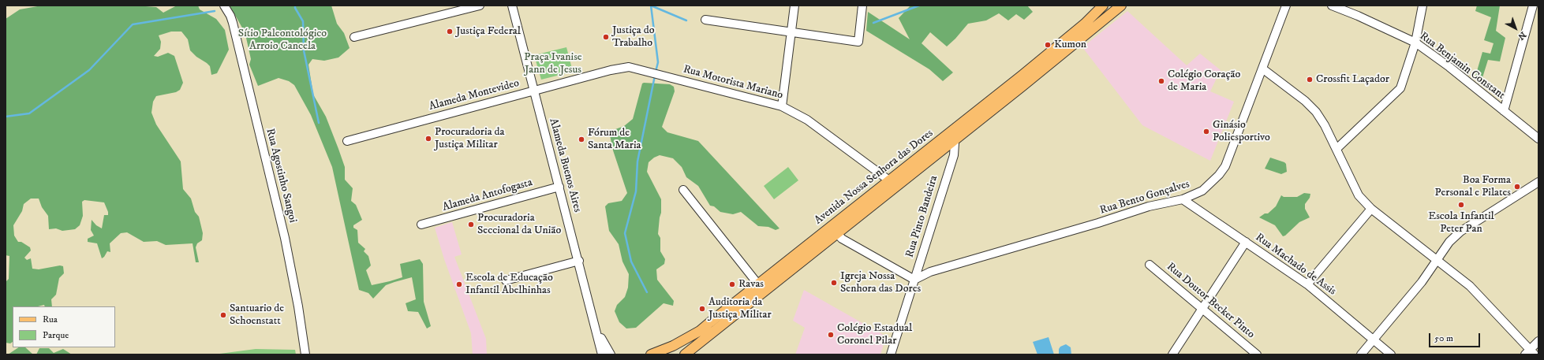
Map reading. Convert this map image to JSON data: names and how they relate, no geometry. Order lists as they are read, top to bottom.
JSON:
{
  "streets": {
    "main road": ["Avenida Nossa Senhora das Dores"],
    "street": [
      "Rua Benjamin Constant",
      "Rua Motorista Mariano",
      "Alameda Montevideo",
      "Alameda Buenos Aires",
      "Rua Agostinho Sangoi",
      "Alameda Antofogasta",
      "Rua Bento Gonçalves",
      "Rua Pinto Bandeira",
      "Rua Machado de Assis",
      "Rua Doutor Becker Pinto"
    ]
  },
  "crossings": [
    ["Rua Motorista Mariano", "Alameda Montevideo"],
    ["Rua Motorista Mariano", "Avenida Nossa Senhora das Dores"],
    ["Alameda Montevideo", "Alameda Buenos Aires"],
    ["Alameda Buenos Aires", "Alameda Antofogasta"],
    ["Avenida Nossa Senhora das Dores", "Rua Pinto Bandeira"],
    ["Rua Bento Gonçalves", "Rua Pinto Bandeira"],
    ["Rua Bento Gonçalves", "Rua Machado de Assis"]
  ],
  "parks": ["Sítio Paleontológico Arroio Cancela", "Praça Ivanise Jann de Jesus"],
  "places": [
    "Justiça Federal",
    "Justiça do Trabalho",
    "Kumon",
    "Crossfit Laçador",
    "Colégio Coração de Maria",
    "Ginásio Poliesportivo",
    "Procuradoria da Justiça Militar",
    "Fórum de Santa Maria",
    "Boa Forma Personal e Pilates",
    "Escola Infantil Peter Pan",
    "Procuradoria Seccional da União",
    "Igreja Nossa Senhora das Dores",
    "Escola de Educação Infantil Abelhinhas",
    "Ravas",
    "Auditoria da Justiça Militar",
    "Santuario de Schoenstatt",
    "Colégio Estadual Coronel Pilar"
  ],
  "legend": ["Rua", "Parque"],
  "scale_bar": "50 m",
  "north": "bottom right"
}
